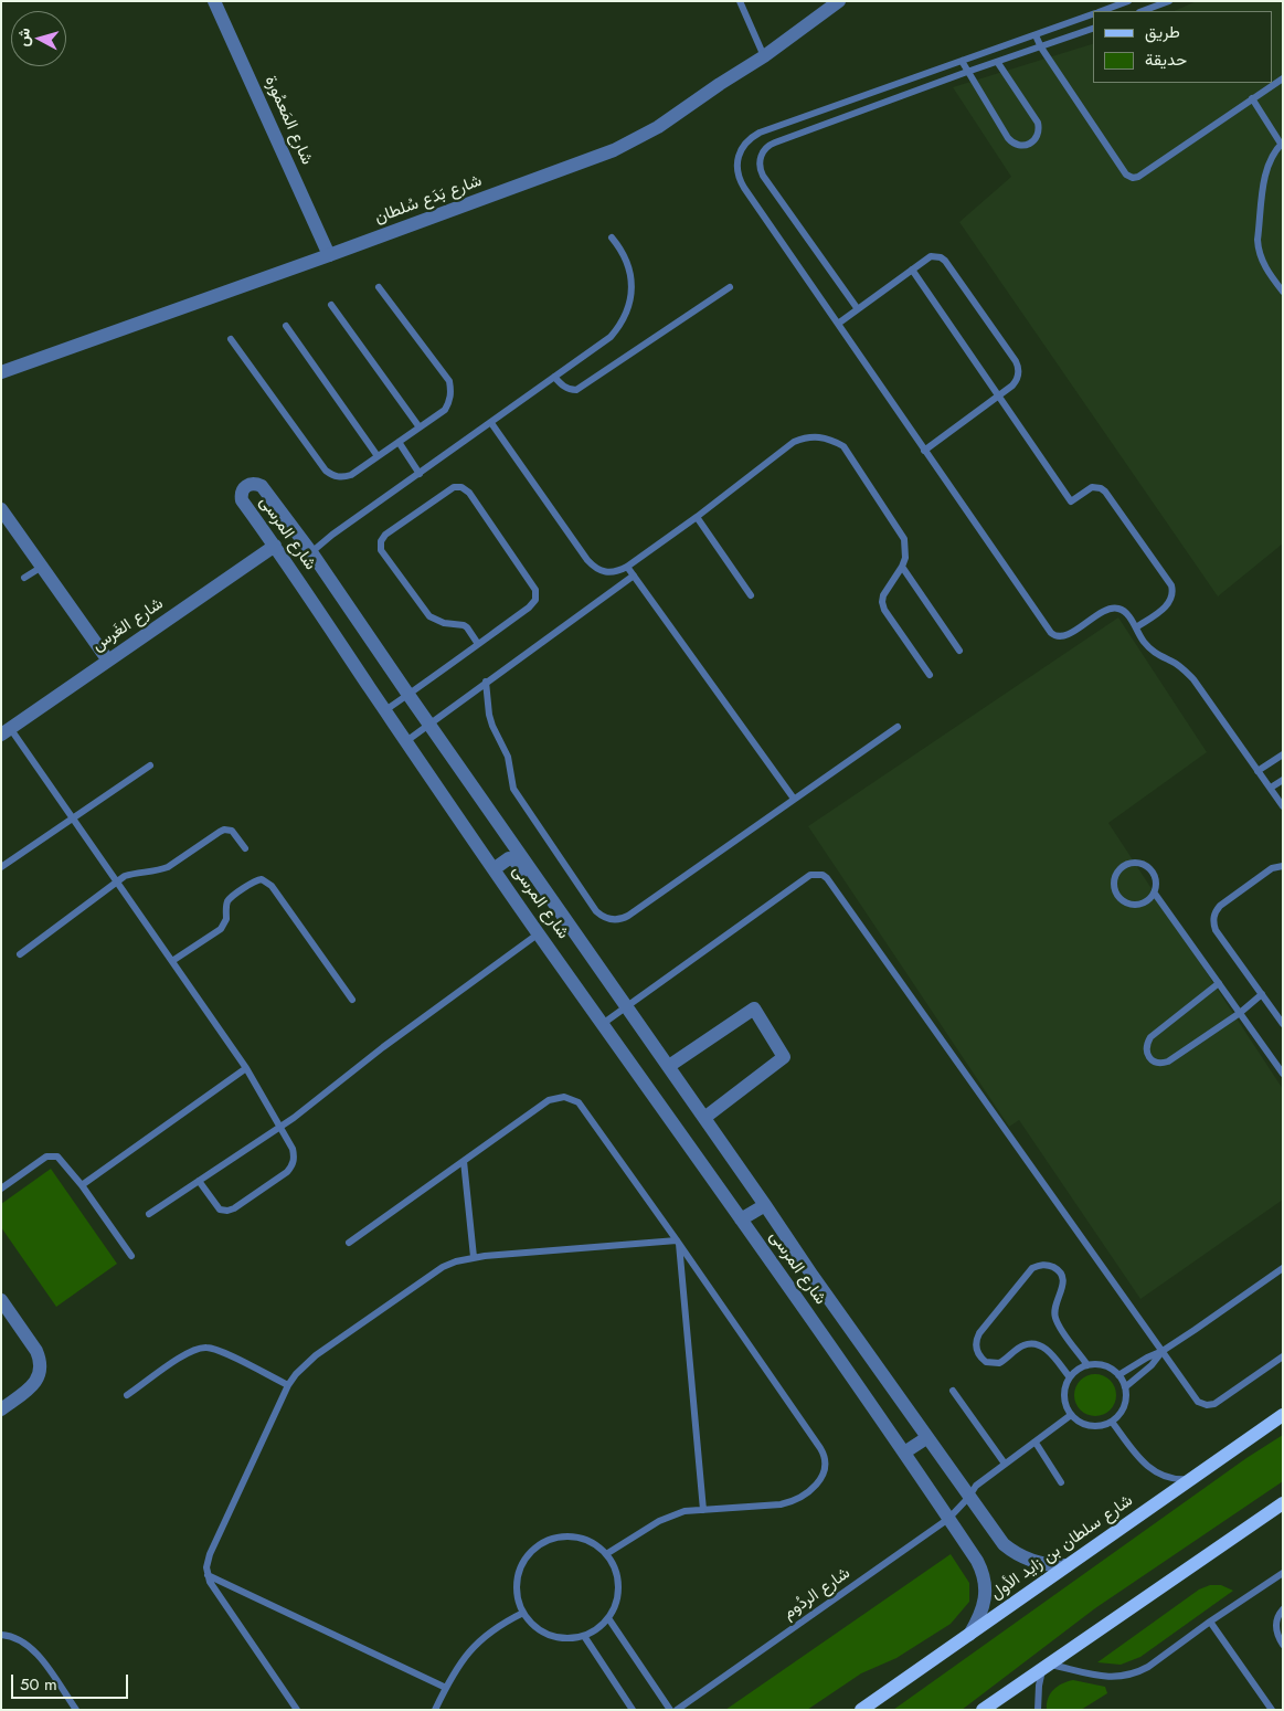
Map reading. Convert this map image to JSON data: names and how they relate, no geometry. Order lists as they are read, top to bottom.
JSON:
{
  "streets": {
    "main road": ["شارع سلطان بن زايد الأول"],
    "street": [
      "شارع المَعمُورة",
      "شارع بَدَع سُلطان",
      "شارع المرسى",
      "شارع الغَرس"
    ],
    "lane": ["شارع الردُوم"]
  },
  "crossings": [
    ["شارع المَعمُورة", "شارع بَدَع سُلطان"],
    ["شارع المرسى", "شارع الغَرس"],
    ["شارع المرسى", "شارع سلطان بن زايد الأول"],
    ["شارع المرسى", "شارع الردُوم"]
  ],
  "legend": ["طريق", "حديقة"],
  "scale_bar": "50 m",
  "north": "left"
}
